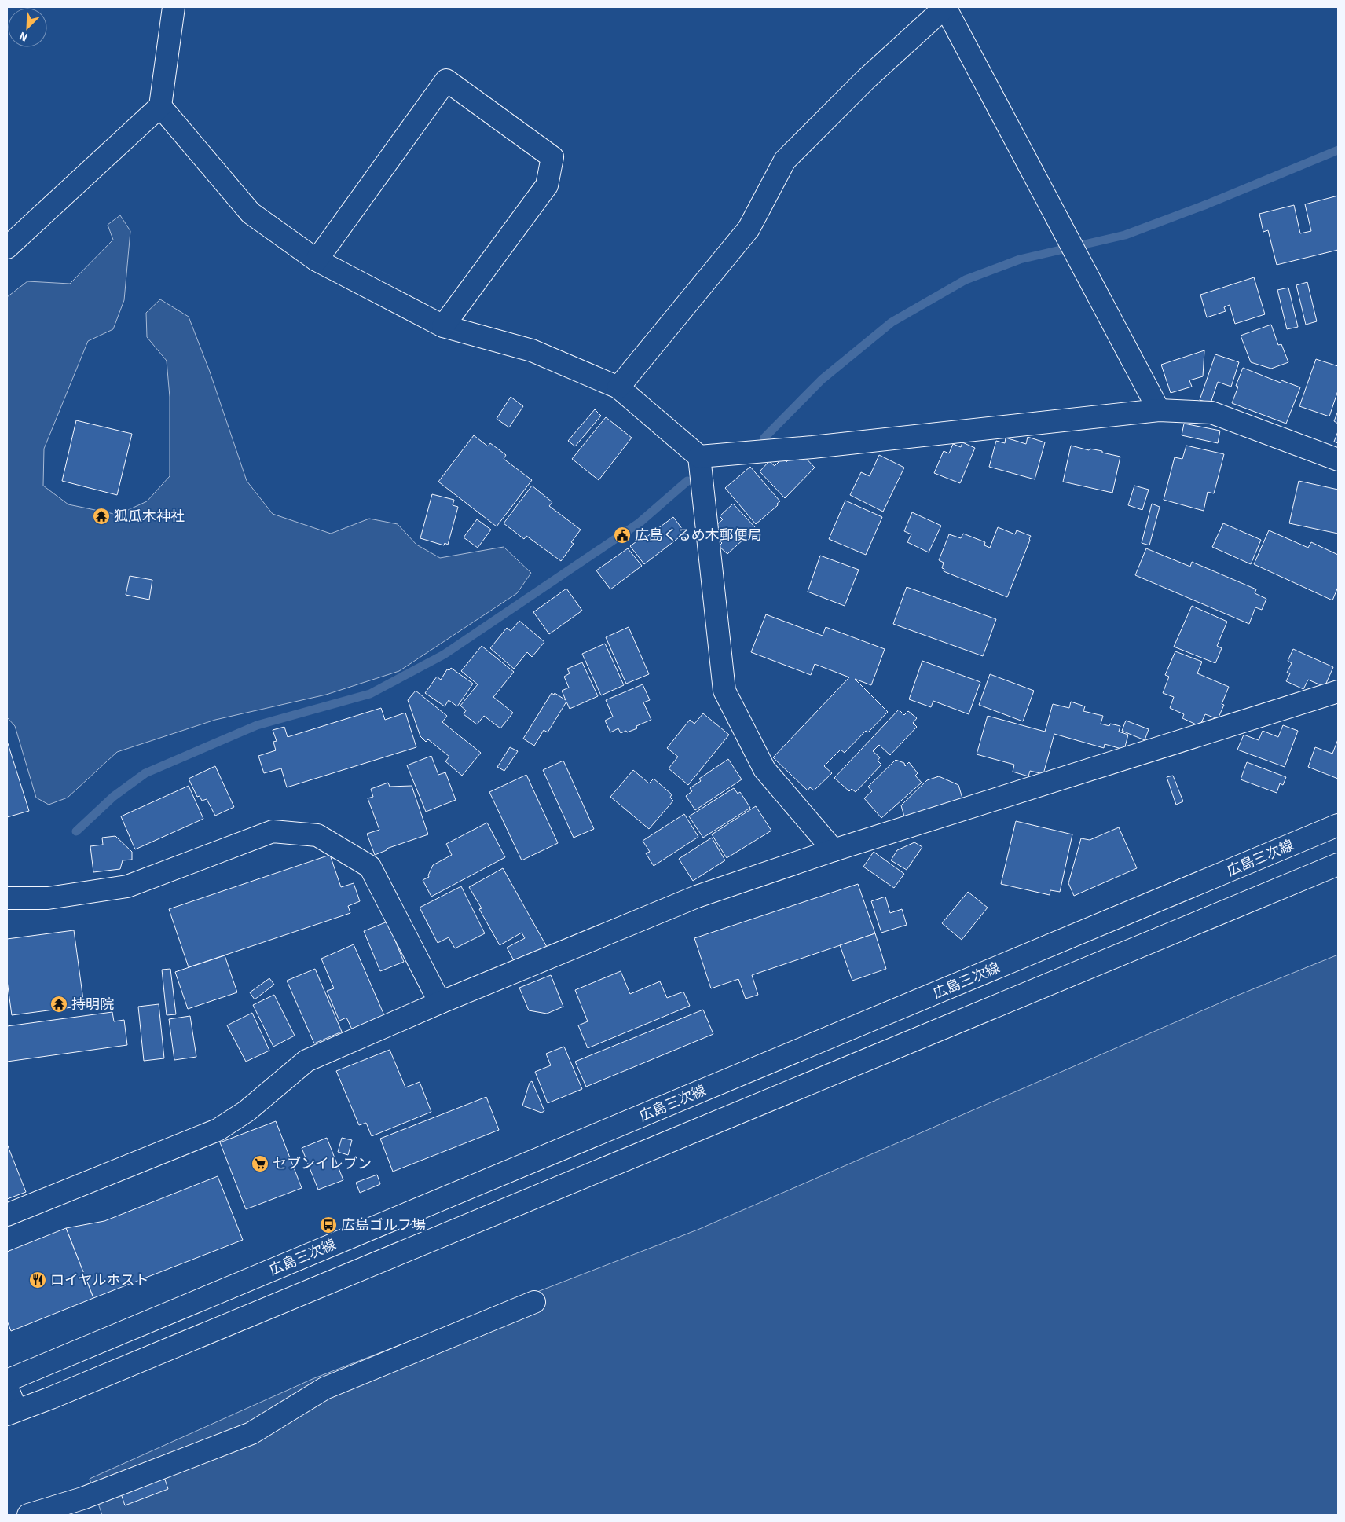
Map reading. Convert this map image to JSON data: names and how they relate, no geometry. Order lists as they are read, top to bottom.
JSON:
{
  "streets": {
    "street": ["広島三次線"]
  },
  "places": {
    "temple": ["狐瓜木神社", "持明院"],
    "public building": ["広島くるめ木郵便局"],
    "supermarket": ["セブンイレブン"],
    "bus stop": ["広島ゴルフ場"],
    "restaurant": ["ロイヤルホスト"]
  },
  "north": "bottom left"
}
